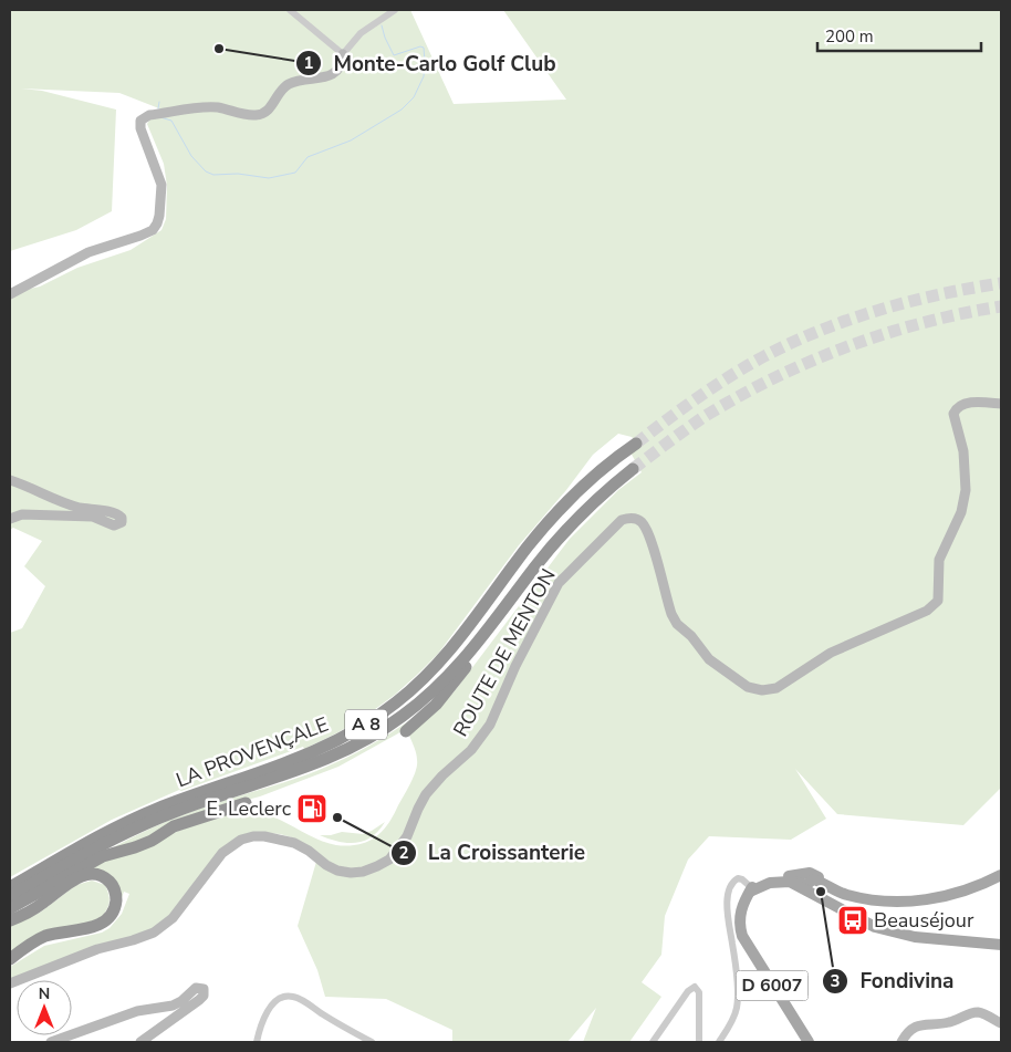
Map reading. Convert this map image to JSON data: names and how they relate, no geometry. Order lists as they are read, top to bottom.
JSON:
{
  "streets": {
    "highway": ["A 8", "LA PROVENÇALE"],
    "main road": ["ROUTE DE MENTON", "D 6007"]
  },
  "places": {
    "other": ["Monte-Carlo Golf Club", "La Croissanterie", "Fondivina"],
    "fuel station": ["E. Leclerc"],
    "bus stop": ["Beauséjour"]
  },
  "scale_bar": "200 m",
  "north": "top"
}
